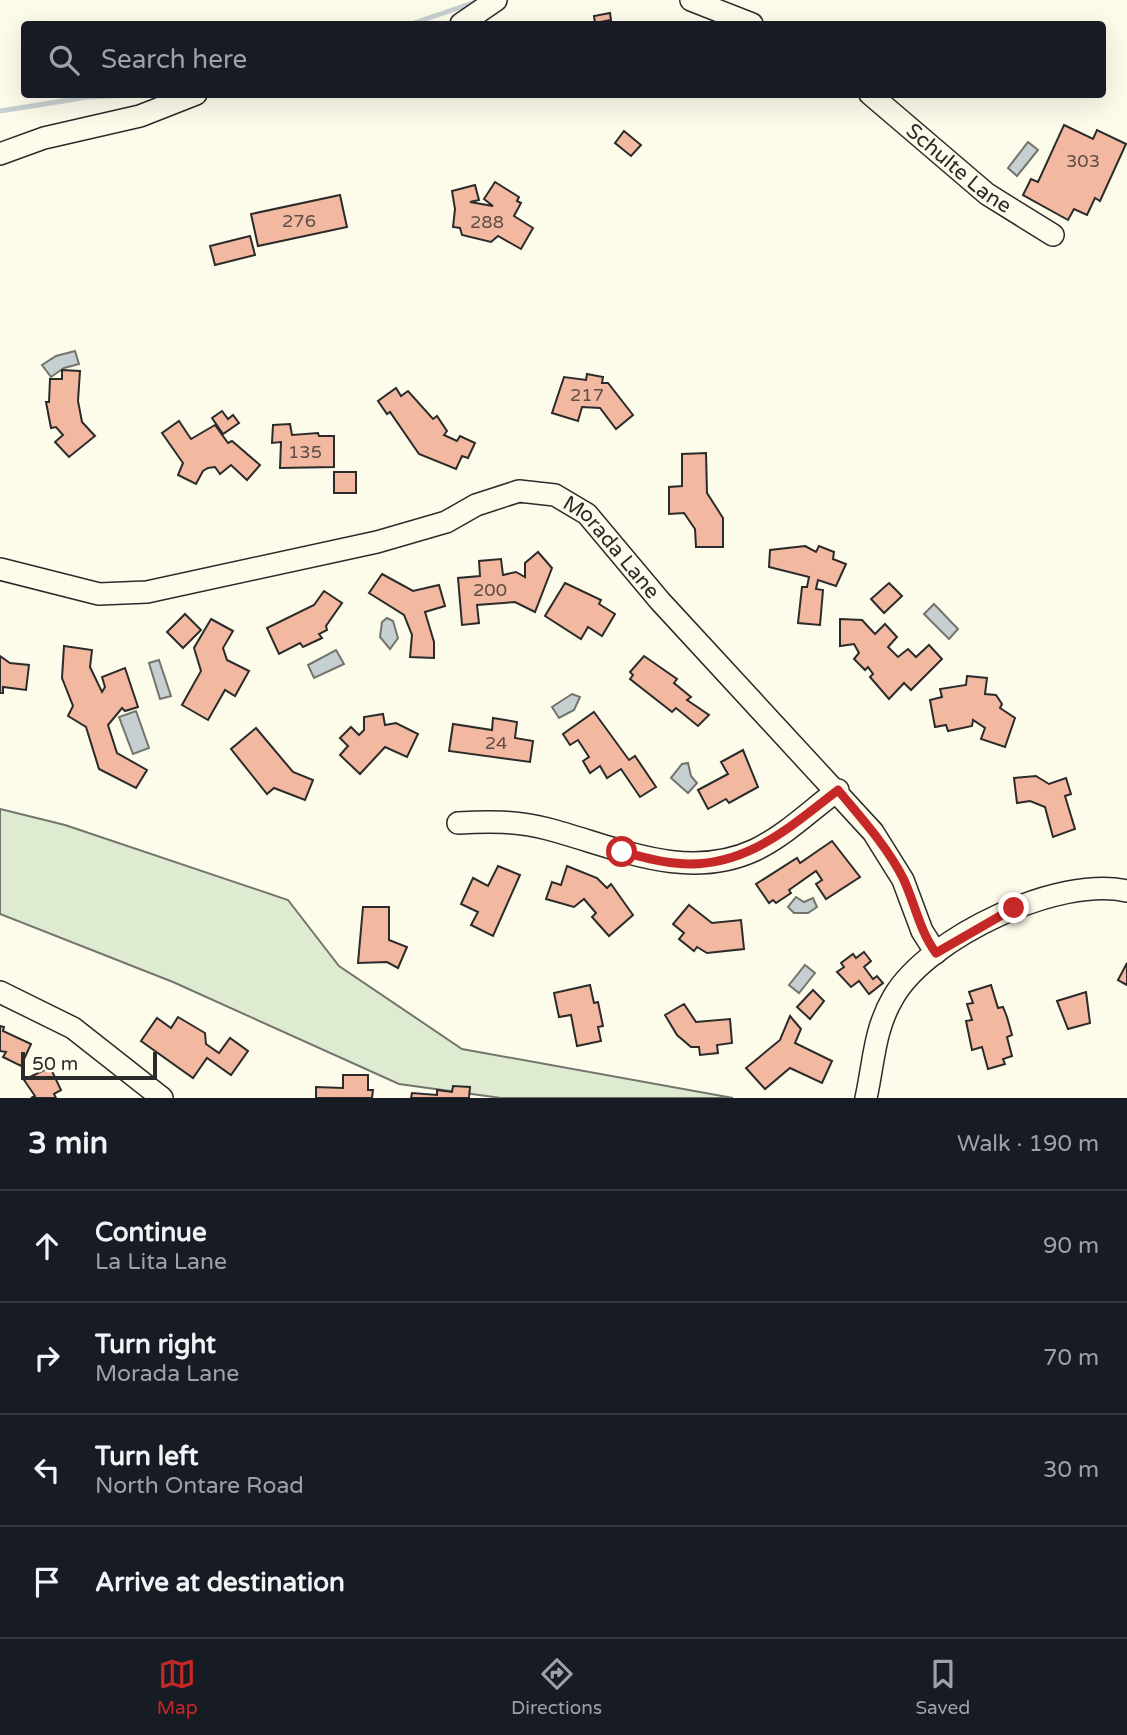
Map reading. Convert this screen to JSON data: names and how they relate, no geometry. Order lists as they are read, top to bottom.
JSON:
{
  "streets": {
    "street": ["Schulte Lane", "Morada Lane"]
  },
  "house_numbers": [
    "303",
    "276",
    "288",
    "217",
    "135",
    "200",
    "24"
  ],
  "scale_bar": "50 m",
  "page": {
    "search": "Search here",
    "scale": "50 m",
    "heading": ["3 min", "Walk · 190 m"],
    "list": [
      ["Continue", "La Lita Lane", "90 m"],
      ["Turn right", "Morada Lane", "70 m"],
      ["Turn left", "North Ontare Road", "30 m"],
      "Arrive at destination"
    ],
    "nav": ["Map", "Directions", "Saved"]
  }
}
